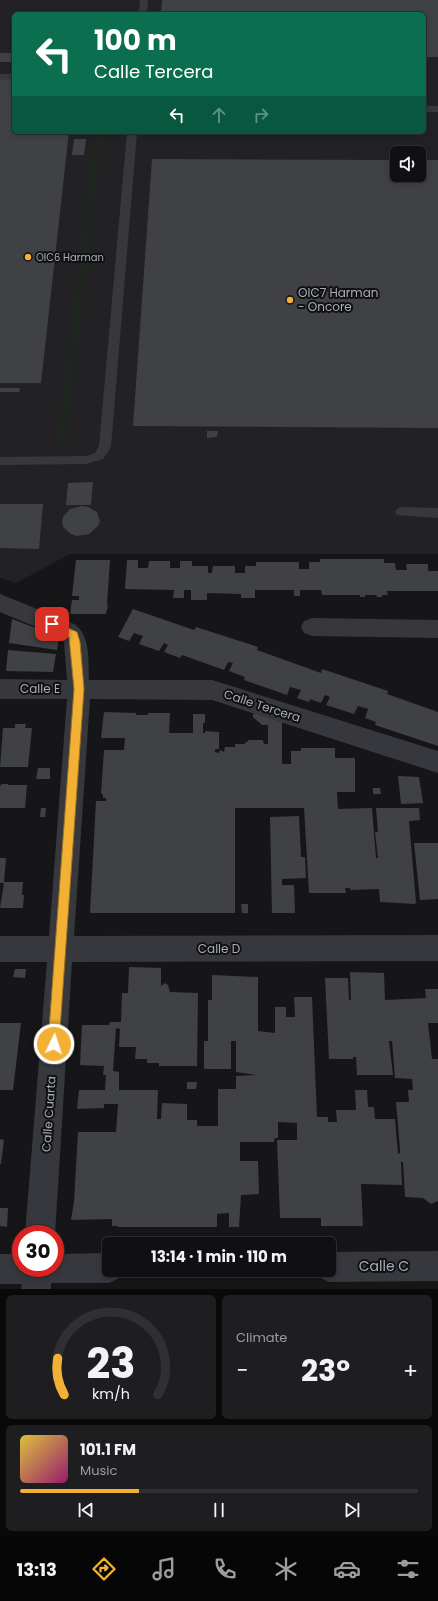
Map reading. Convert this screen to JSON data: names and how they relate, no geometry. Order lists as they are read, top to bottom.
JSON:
{
  "streets": {
    "street": [
      "Calle E",
      "Calle Tercera",
      "Calle D",
      "Calle Cuarta",
      "Calle C"
    ]
  },
  "crossings": [
    ["Calle E", "Calle Tercera"],
    ["Calle E", "Calle Cuarta"],
    ["Calle Tercera", "Calle Cuarta"],
    ["Calle D", "Calle Cuarta"]
  ],
  "places": ["OIC6 Harman", "OIC7 Harman - Oncore"],
  "page": {
    "turn": ["100 m", "Calle Tercera"],
    "limit": "30",
    "trip": "13:14 · 1 min · 110 m",
    "tile": "Climate",
    "heat": ["−", "23°", "+"],
    "song": ["101.1 FM", "Music"],
    "tabs": "13:13",
    "gauge": ["23", "km/h"]
  }
}
